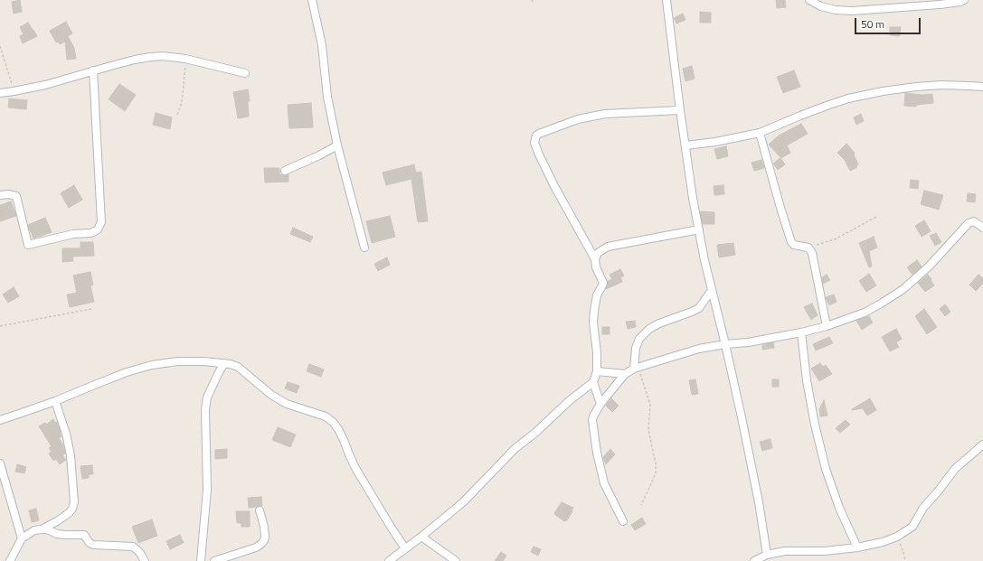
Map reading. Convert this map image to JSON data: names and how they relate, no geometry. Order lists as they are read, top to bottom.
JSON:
{
  "scale_bar": "50 m"
}
